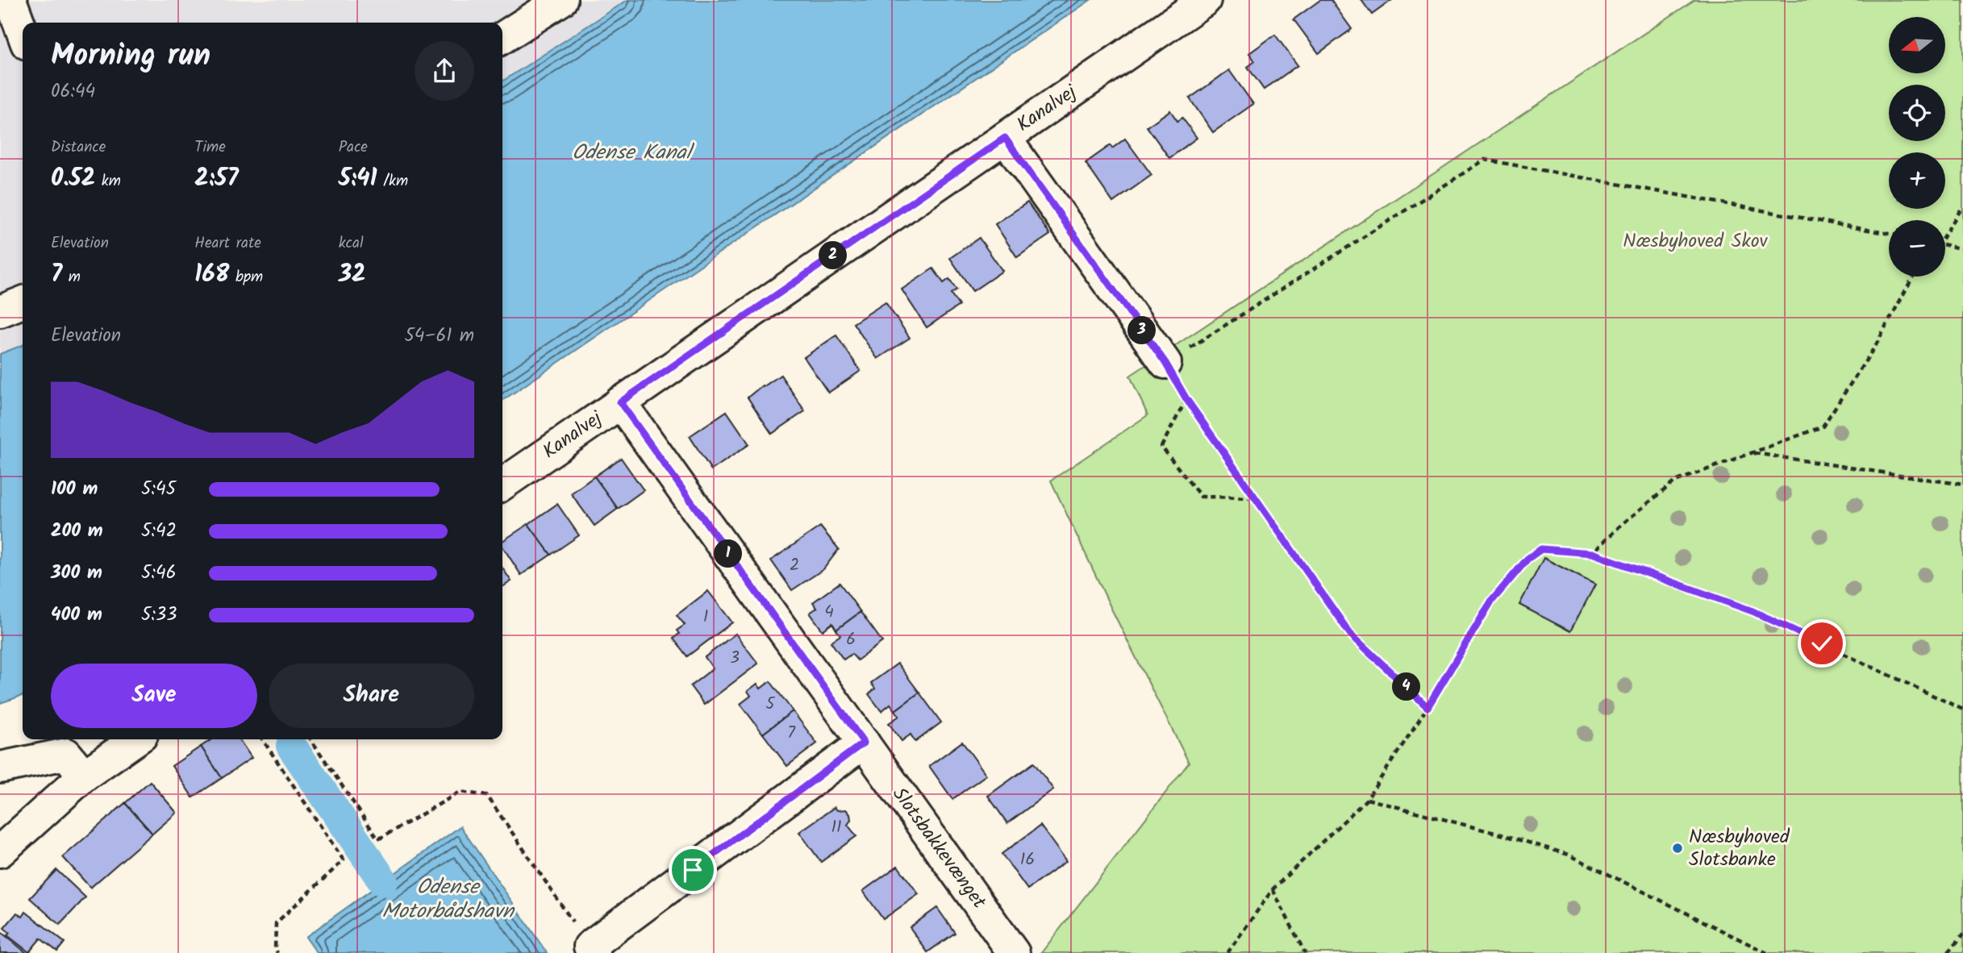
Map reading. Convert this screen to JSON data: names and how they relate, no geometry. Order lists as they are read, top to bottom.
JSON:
{
  "streets": {
    "street": ["Kanalvej", "Slotsbakkevænget"]
  },
  "crossings": [
    ["Kanalvej", "Slotsbakkevænget"]
  ],
  "water": ["Odense Kanal", "Odense Motorbådshavn"],
  "parks": ["Næsbyhoved Skov"],
  "places": ["Næsbyhoved Slotsbanke"],
  "house_numbers": [
    "2",
    "4",
    "1",
    "6",
    "3",
    "5",
    "7",
    "11",
    "16"
  ],
  "north": "left",
  "page": {
    "map_buttons": ["+", "−"],
    "heading": ["Morning run", "06:44"],
    "stats": [
      ["Distance", "0.52 km"],
      ["Time", "2:57"],
      ["Pace", "5:41 /km"],
      ["Elevation", "7 m"],
      ["Heart rate", "168 bpm"],
      ["kcal", "32"]
    ],
    "pins": [
      "2",
      "3",
      "1",
      "4"
    ],
    "chart": ["Elevation", "54–61 m"],
    "list": [
      {
        "name": "100 m",
        "note": "5:45"
      },
      {
        "name": "200 m",
        "note": "5:42"
      },
      {
        "name": "300 m",
        "note": "5:46"
      },
      {
        "name": "400 m",
        "note": "5:33"
      }
    ],
    "buttons": ["Save", "Share"]
  }
}
